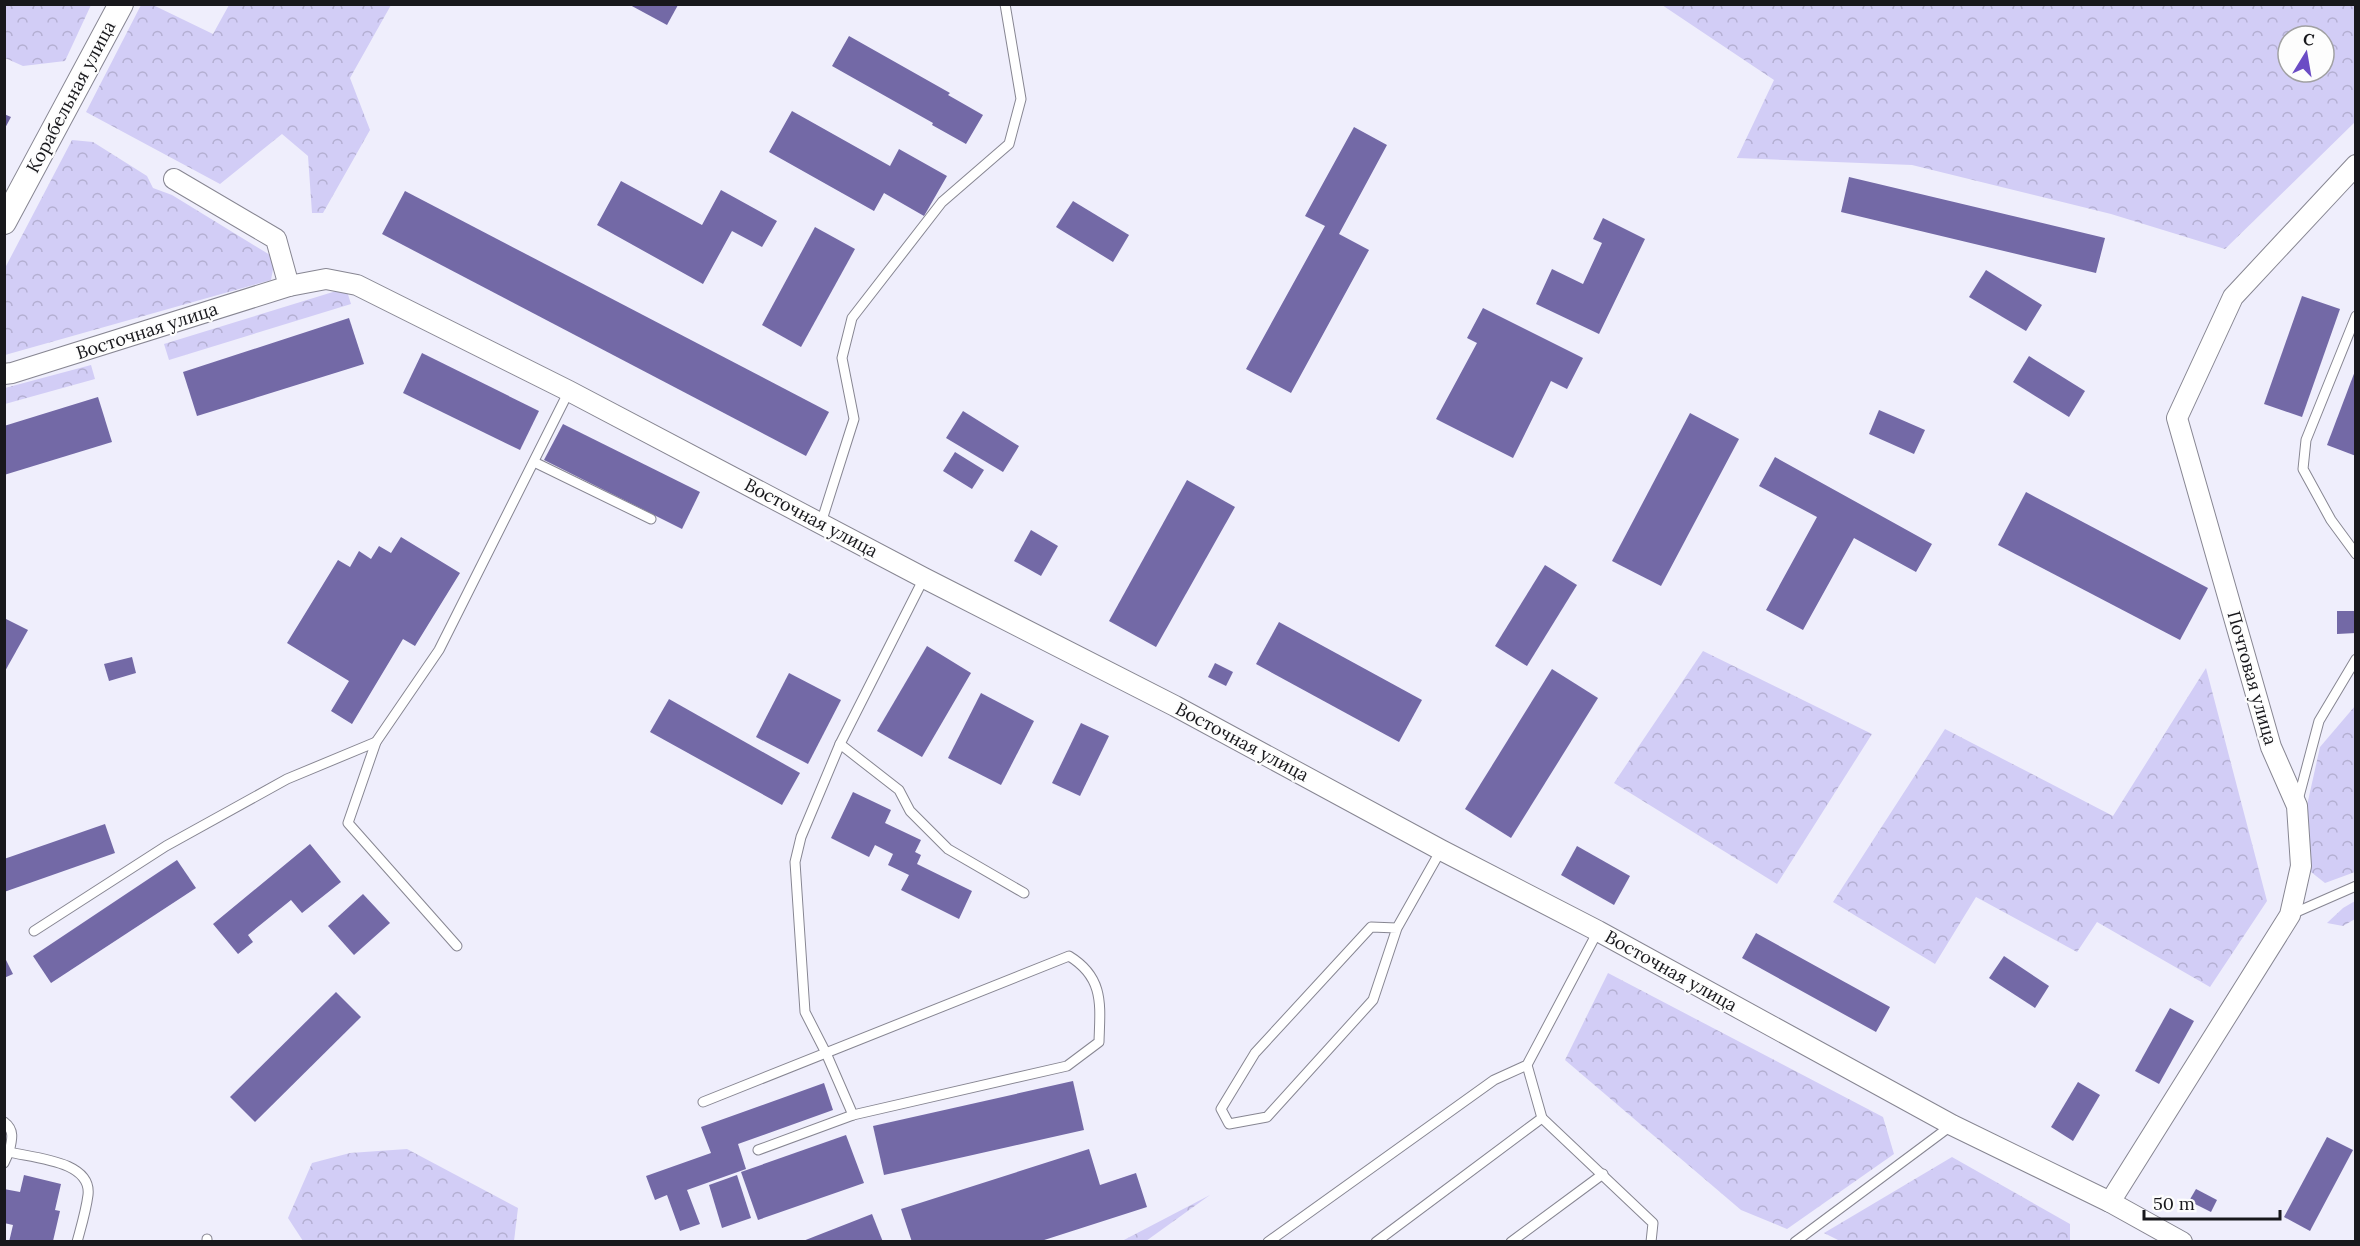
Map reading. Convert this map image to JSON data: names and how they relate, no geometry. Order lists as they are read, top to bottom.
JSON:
{
  "streets": {
    "street": ["Корабельная улица", "Восточная улица", "Почтовая улица"]
  },
  "crossings": [
    ["Восточная улица", "Почтовая улица"]
  ],
  "scale_bar": "50 m",
  "north": "top"
}
